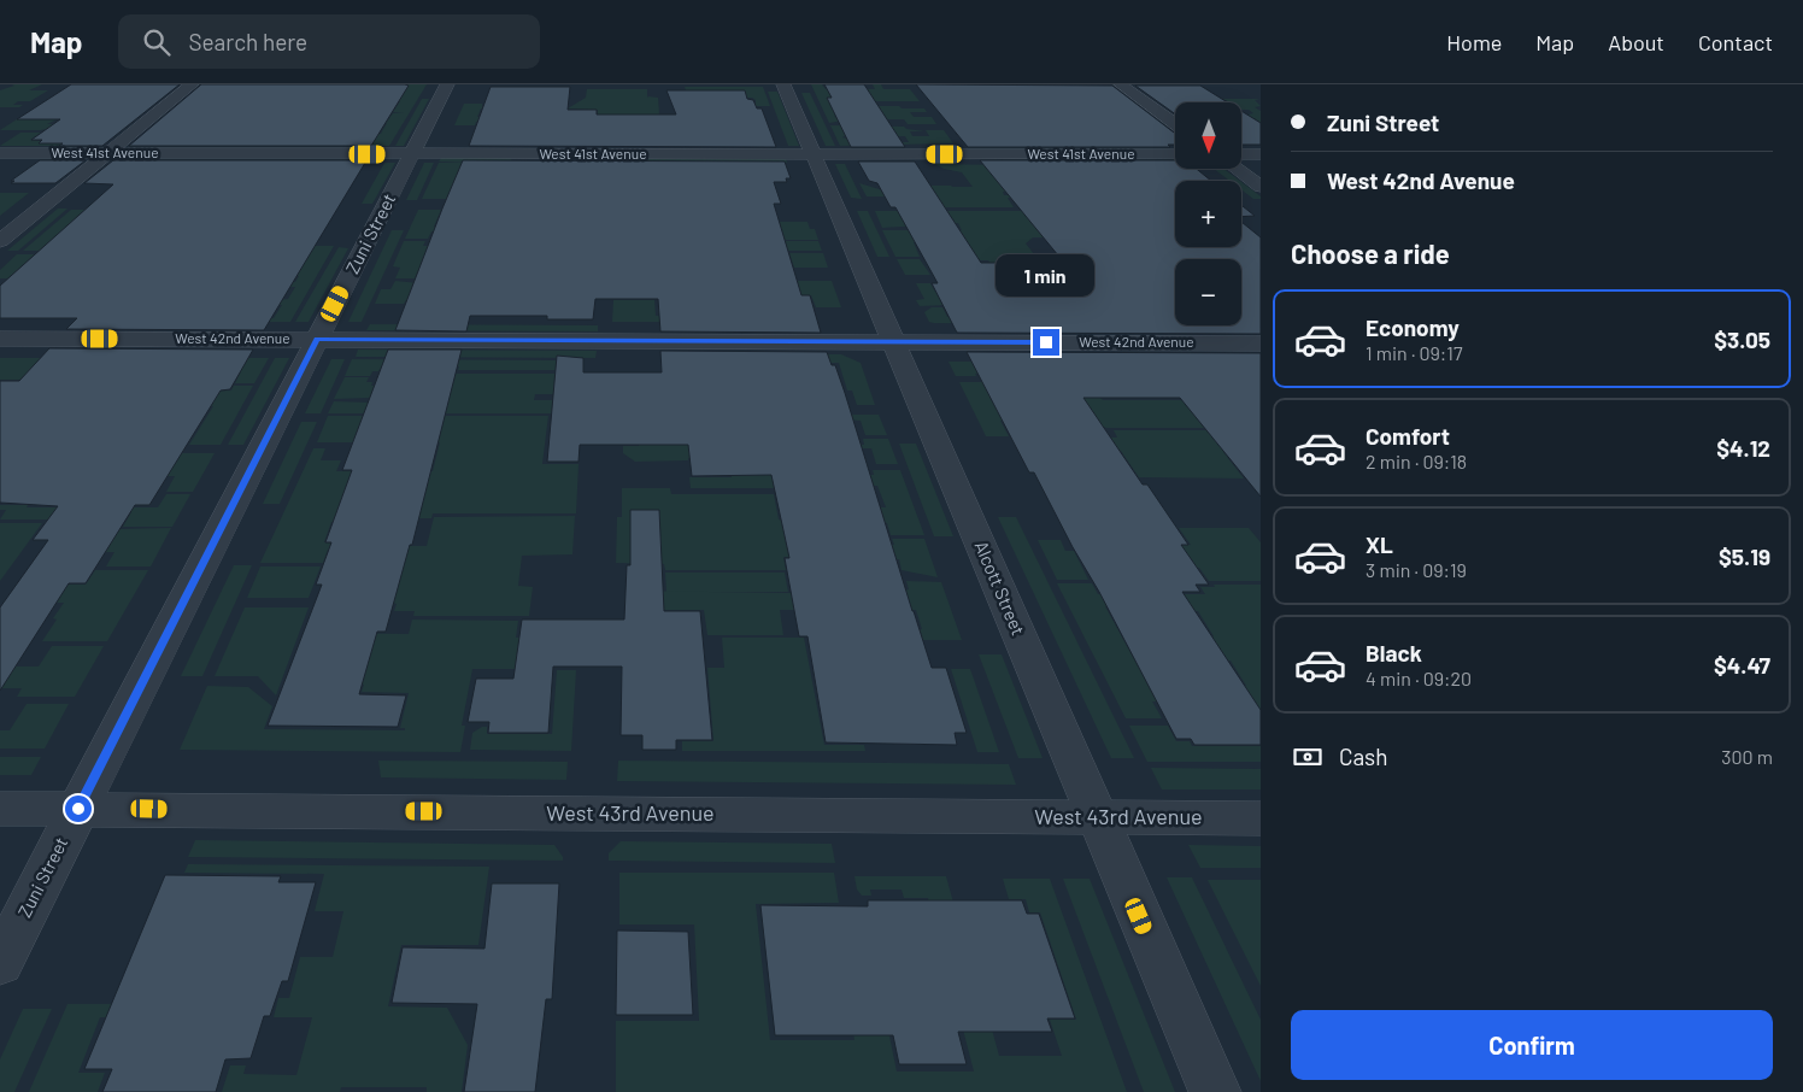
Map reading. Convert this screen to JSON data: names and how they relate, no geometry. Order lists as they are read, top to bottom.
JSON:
{
  "streets": {
    "street": [
      "West 41st Avenue",
      "Zuni Street",
      "West 42nd Avenue",
      "Alcott Street",
      "West 43rd Avenue"
    ]
  },
  "crossings": [
    ["West 41st Avenue", "Zuni Street"],
    ["West 41st Avenue", "Alcott Street"],
    ["Zuni Street", "West 42nd Avenue"],
    ["Zuni Street", "West 43rd Avenue"],
    ["West 42nd Avenue", "Alcott Street"],
    ["Alcott Street", "West 43rd Avenue"]
  ],
  "north": "bottom",
  "page": {
    "header": "Map",
    "search": "Search here",
    "nav": [
      "Home",
      "Map",
      "About",
      "Contact"
    ],
    "banner": ["Zuni Street", "West 42nd Avenue"],
    "map_buttons": ["+", "−"],
    "heading": "Choose a ride",
    "bubble": "1 min",
    "list": [
      {
        "name": "Economy",
        "note": "1 min · 09:17",
        "value": "$3.05"
      },
      {
        "name": "Comfort",
        "note": "2 min · 09:18",
        "value": "$4.12"
      },
      {
        "name": "XL",
        "note": "3 min · 09:19",
        "value": "$5.19"
      },
      {
        "name": "Black",
        "note": "4 min · 09:20",
        "value": "$4.47"
      }
    ],
    "pay": ["Cash", "300 m"],
    "buttons": "Confirm"
  }
}
